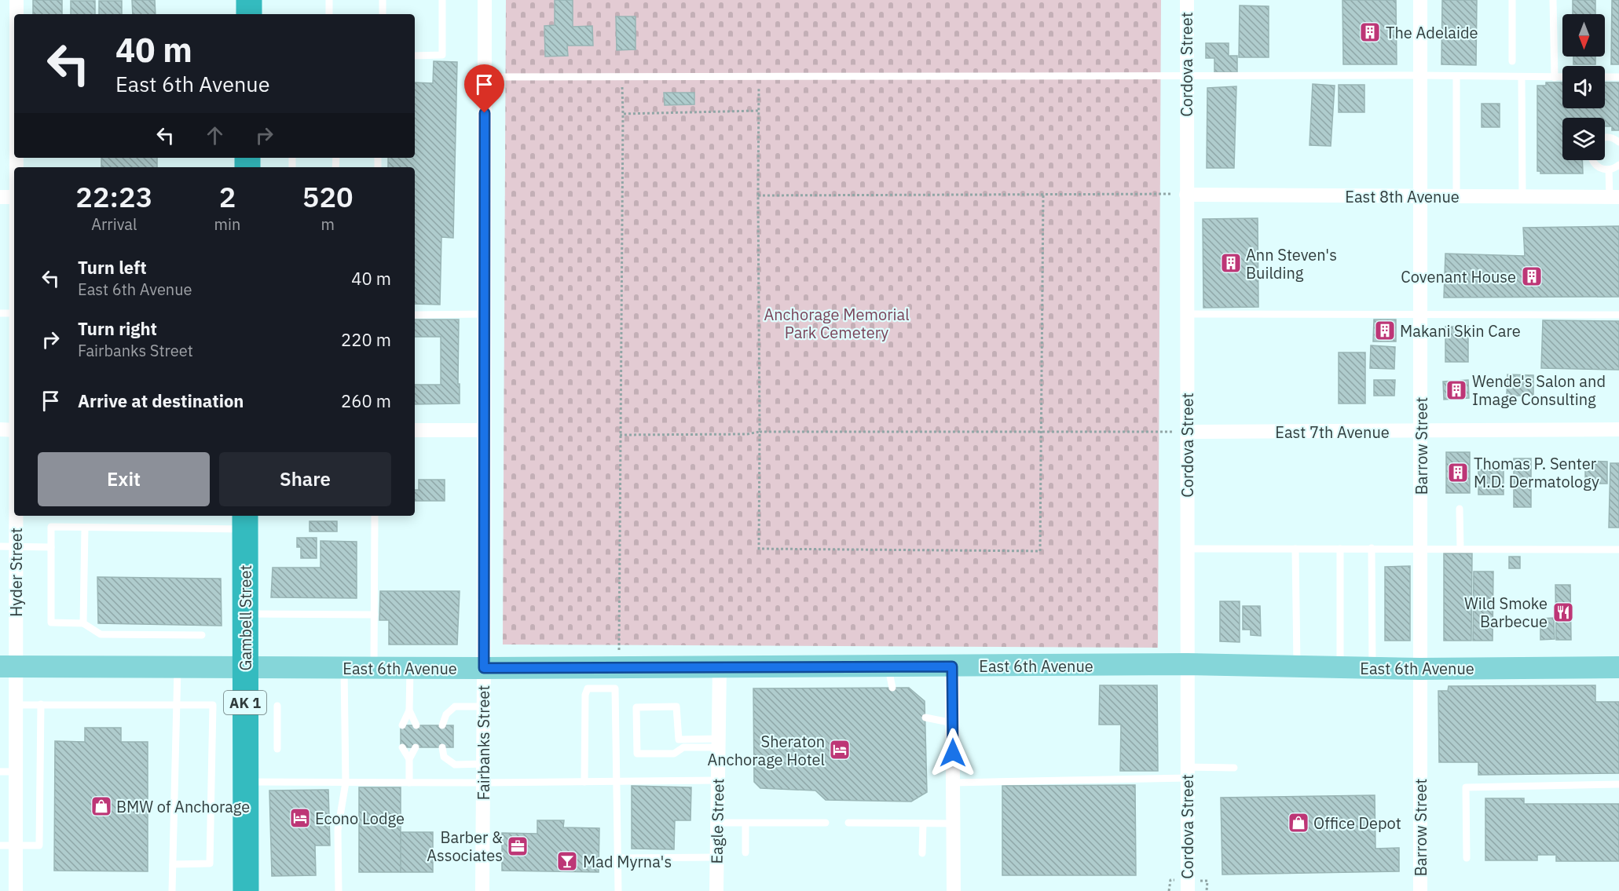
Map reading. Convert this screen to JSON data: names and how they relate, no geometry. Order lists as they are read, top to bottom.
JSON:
{
  "streets": {
    "highway": ["Gambell Street", "AK 1"],
    "main road": ["East 6th Avenue"],
    "street": [
      "Cordova Street",
      "East 8th Avenue",
      "East 7th Avenue",
      "Barrow Street",
      "Hyder Street",
      "Fairbanks Street",
      "Eagle Street"
    ]
  },
  "crossings": [
    ["Cordova Street", "East 8th Avenue"],
    ["Cordova Street", "East 7th Avenue"],
    ["Cordova Street", "East 6th Avenue"],
    ["East 8th Avenue", "Barrow Street"],
    ["East 7th Avenue", "Barrow Street"],
    ["Barrow Street", "East 6th Avenue"],
    ["Hyder Street", "East 6th Avenue"],
    ["Gambell Street", "East 6th Avenue"],
    ["East 6th Avenue", "Fairbanks Street"],
    ["East 6th Avenue", "Eagle Street"]
  ],
  "parks": ["Anchorage Memorial Park Cemetery"],
  "places": {
    "building": [
      "The Adelaide",
      "Ann Steven's Building",
      "Covenant House",
      "Makani Skin Care",
      "Wende's Salon and Image Consulting",
      "Thomas P. Senter M.D. Dermatology"
    ],
    "restaurant": ["Wild Smoke Barbecue"],
    "hotel": ["Sheraton Anchorage Hotel", "Econo Lodge"],
    "shop": ["BMW of Anchorage", "Office Depot"],
    "office": ["Barber & Associates"],
    "bar": ["Mad Myrna's"]
  },
  "north": "bottom",
  "page": {
    "turn": ["40 m", "East 6th Avenue"],
    "eta": [
      "22:23",
      "Arrival",
      "2",
      "min",
      "520",
      "m"
    ],
    "list": [
      {
        "name": "Turn left",
        "note": "East 6th Avenue",
        "value": "40 m"
      },
      {
        "name": "Turn right",
        "note": "Fairbanks Street",
        "value": "220 m"
      },
      {
        "name": "Arrive at destination",
        "value": "260 m"
      }
    ],
    "buttons": ["Exit", "Share"]
  }
}
